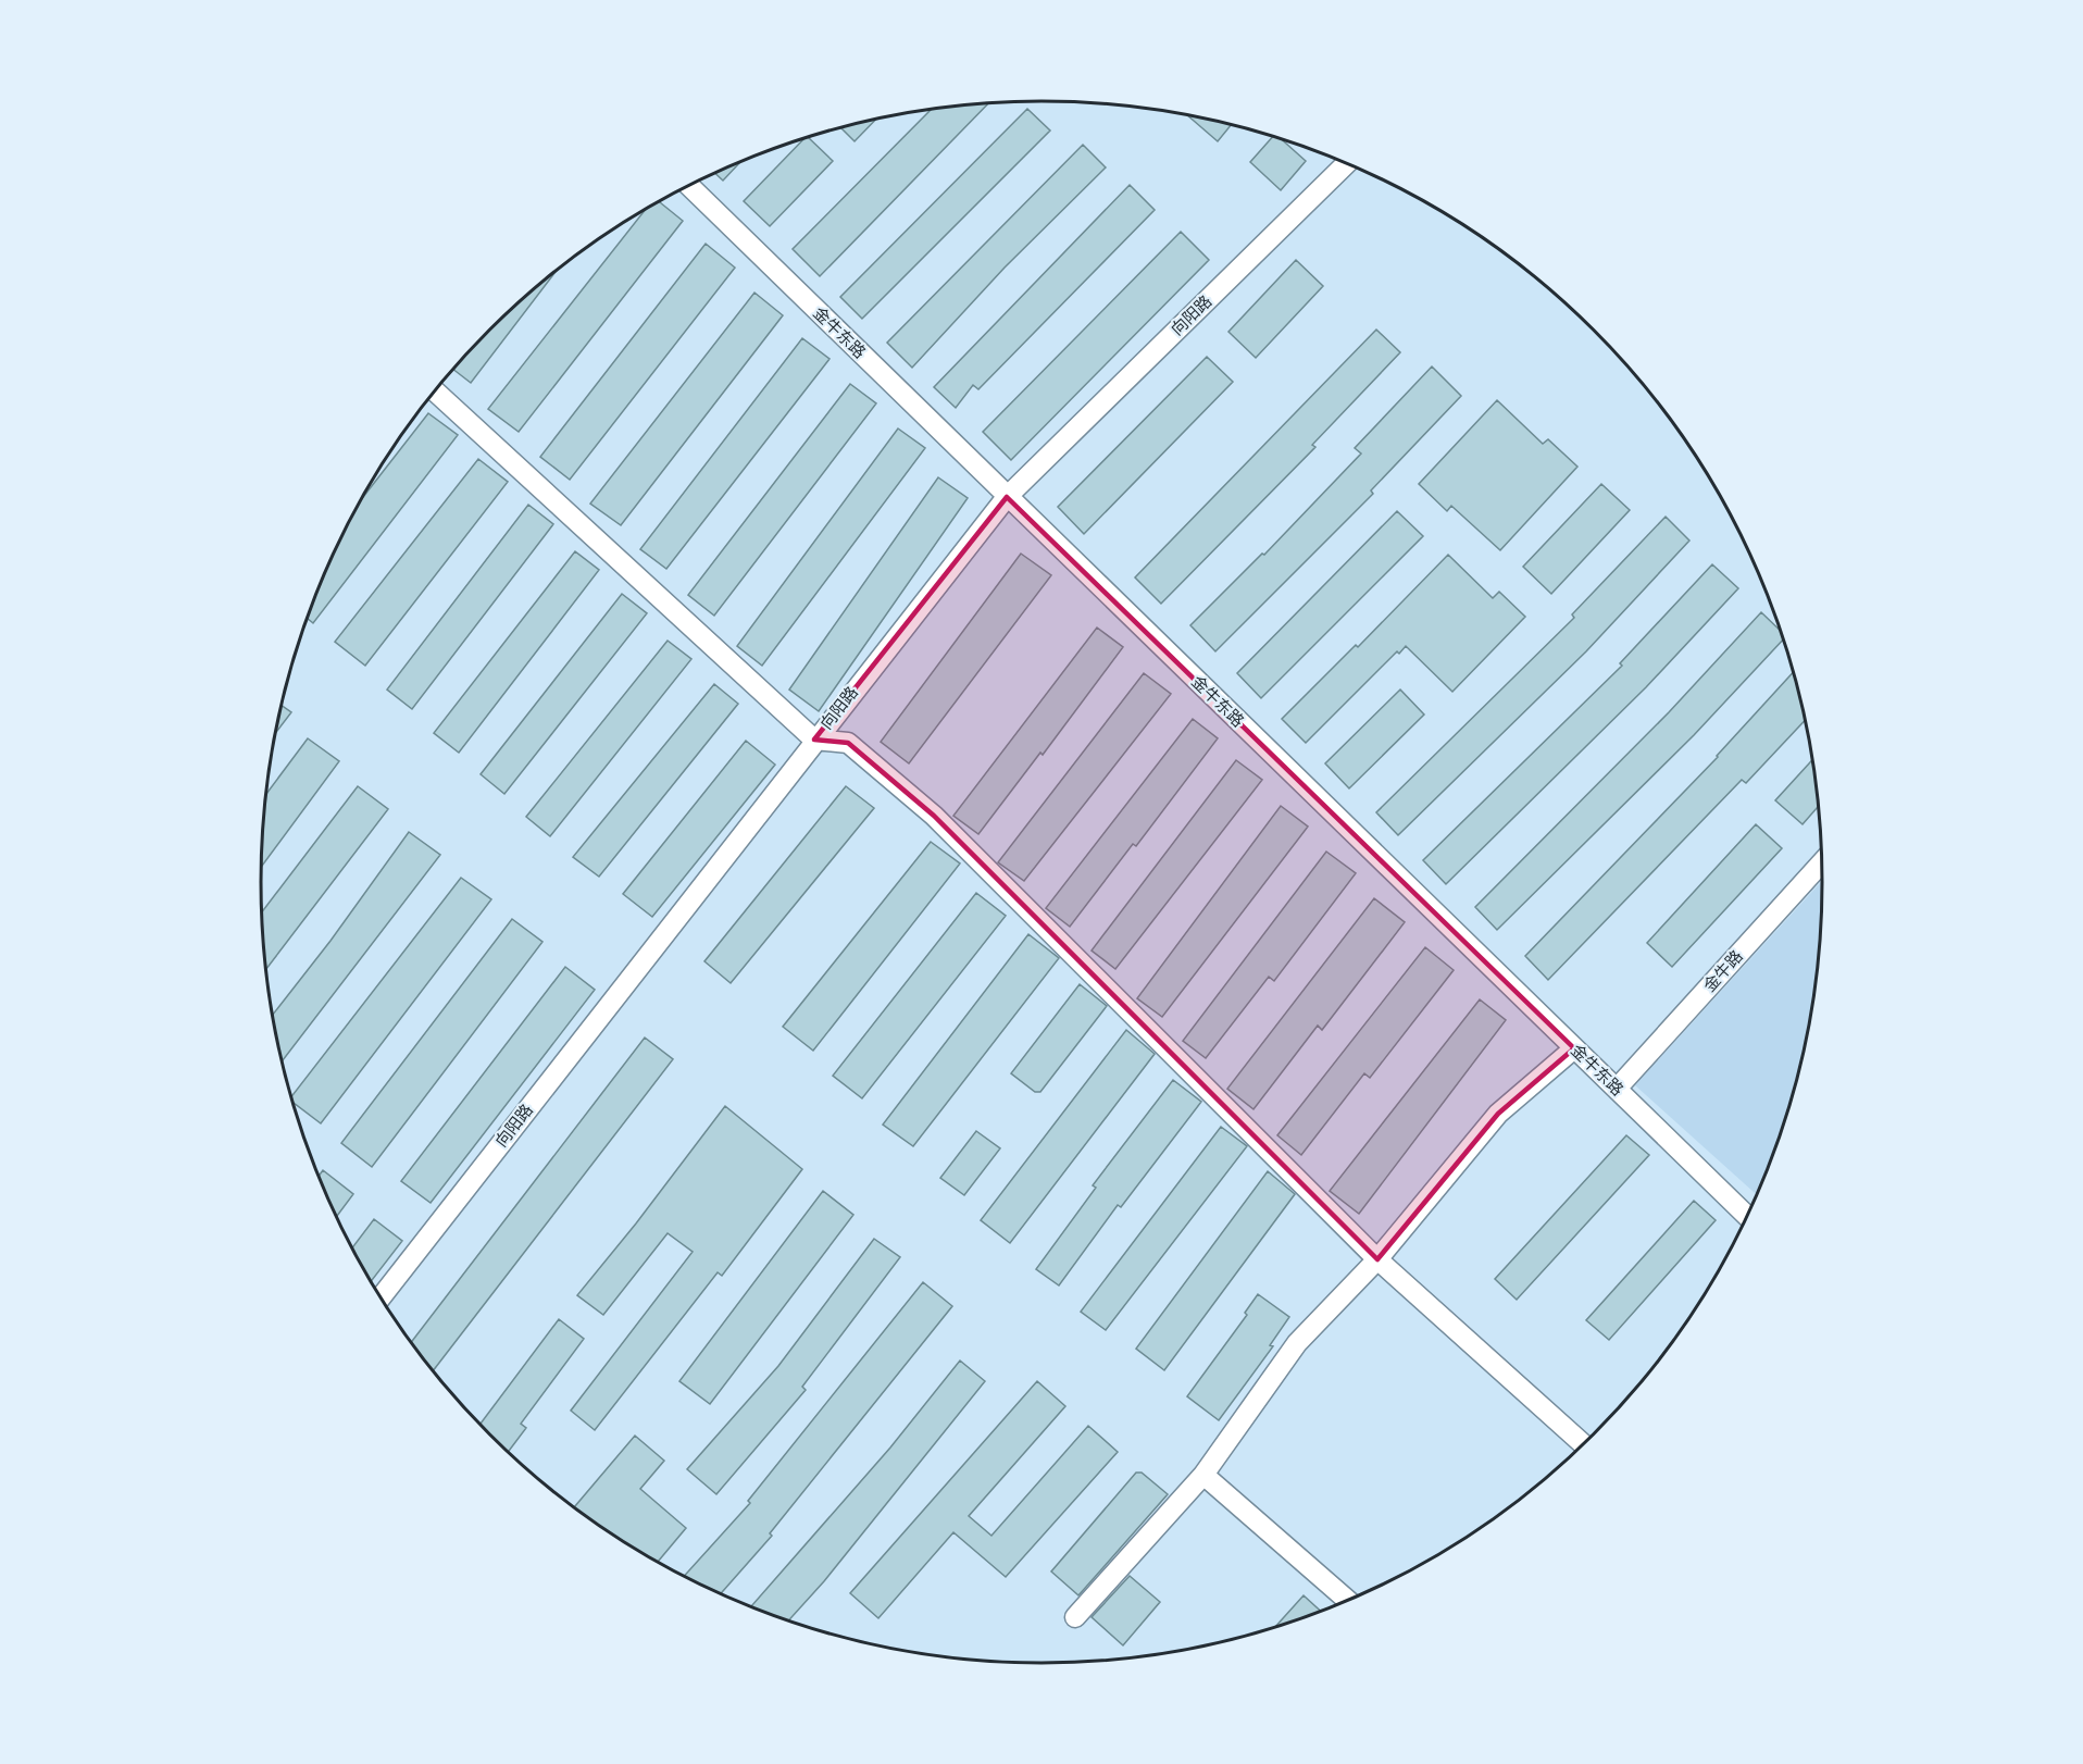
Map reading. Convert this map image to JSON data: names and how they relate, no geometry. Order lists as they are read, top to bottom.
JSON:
{
  "streets": {
    "street": ["向阳路", "金牛东路", "金牛路"]
  },
  "crossings": [
    ["向阳路", "金牛东路"],
    ["金牛东路", "金牛路"]
  ]
}
